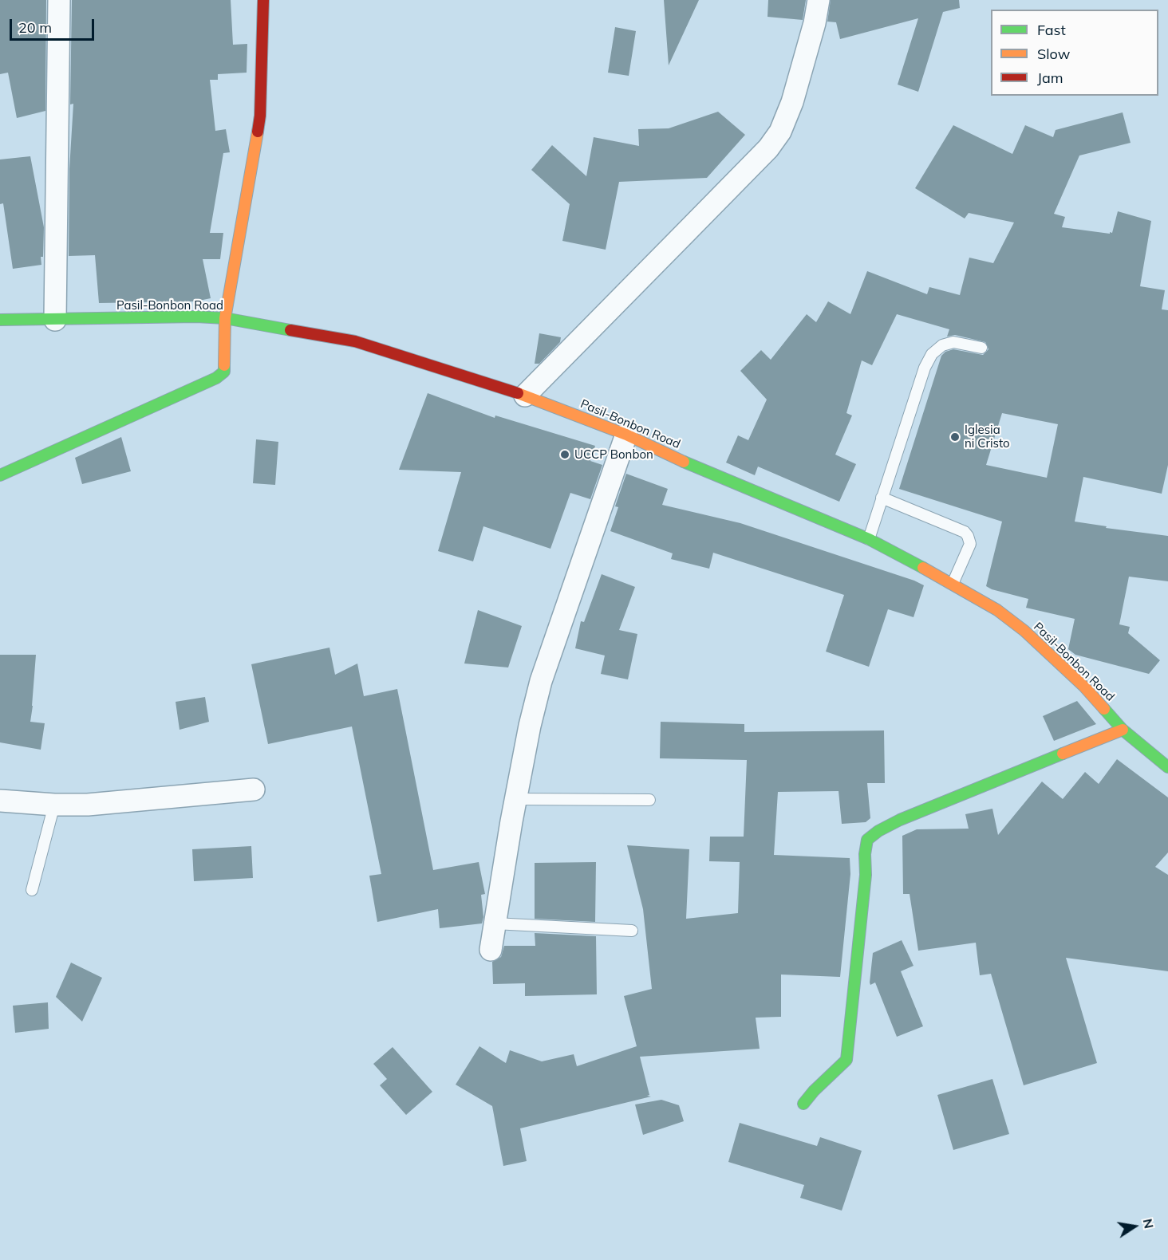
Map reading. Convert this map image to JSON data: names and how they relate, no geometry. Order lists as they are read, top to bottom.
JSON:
{
  "streets": {
    "street": ["Pasil-Bonbon Road"]
  },
  "places": ["Iglesia ni Cristo", "UCCP Bonbon"],
  "legend": ["Fast", "Slow", "Jam"],
  "scale_bar": "20 m",
  "north": "right"
}
